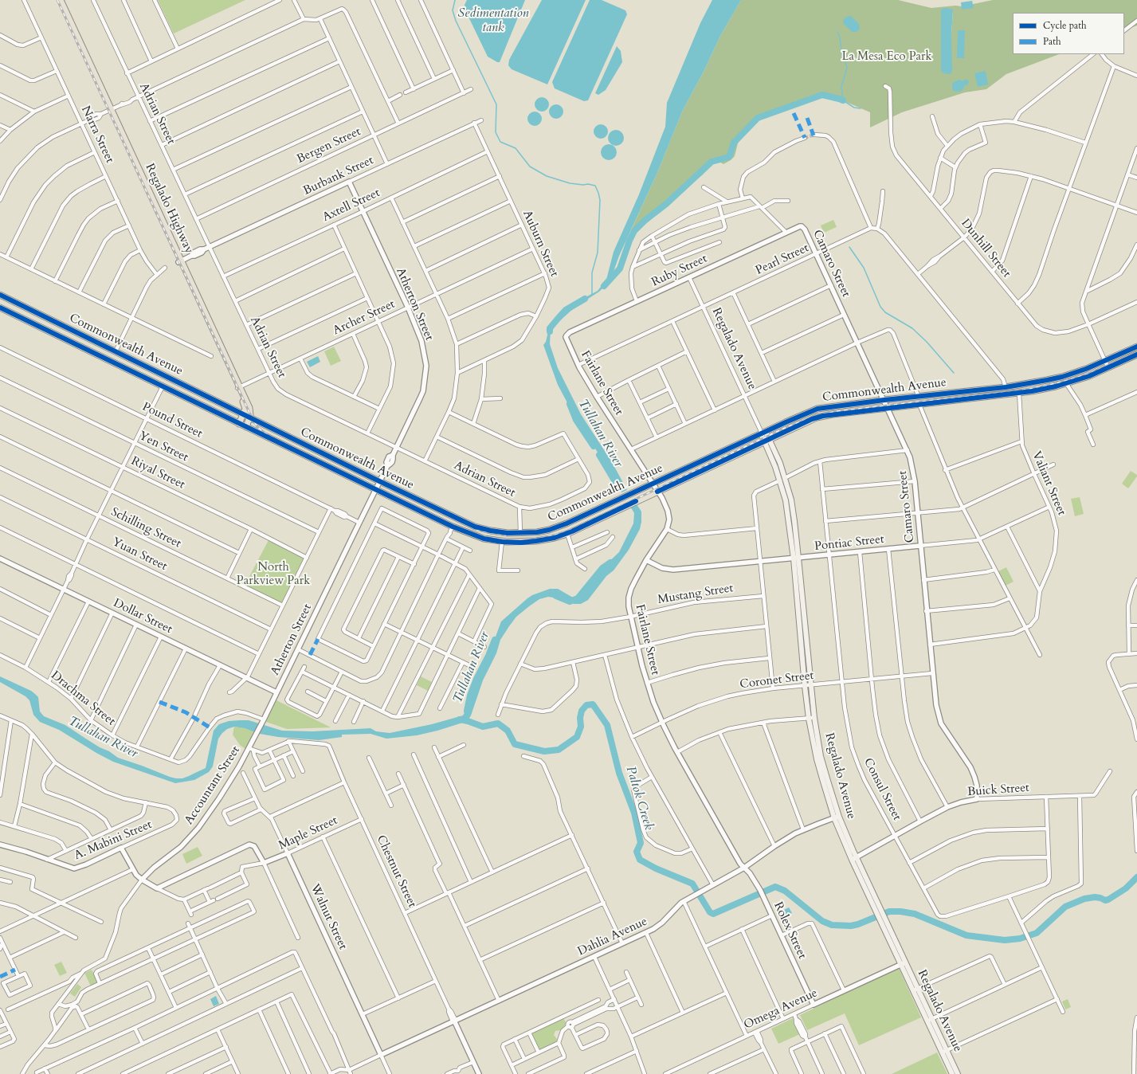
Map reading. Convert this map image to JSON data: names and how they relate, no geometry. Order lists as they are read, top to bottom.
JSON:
{
  "streets": {
    "main road": ["Regalado Highway", "Commonwealth Avenue", "Regalado Avenue"],
    "street": [
      "Adrian Street",
      "Narra Street",
      "Bergen Street",
      "Burbank Street",
      "Axtell Street",
      "Auburn Street",
      "Dunhill Street",
      "Pearl Street",
      "Camaro Street",
      "Ruby Street",
      "Atherton Street",
      "Archer Street",
      "Fairlane Street",
      "Pound Street",
      "Yen Street",
      "Riyal Street",
      "Valiant Street",
      "Schilling Street",
      "Pontiac Street",
      "Yuan Street",
      "Mustang Street",
      "Dollar Street",
      "Coronet Street",
      "Drachma Street",
      "Accountant Street",
      "Consul Street",
      "Buick Street",
      "Maple Street",
      "A. Mabini Street",
      "Chestnut Street",
      "Walnut Street",
      "Rolex Street",
      "Dahlia Avenue",
      "Omega Avenue"
    ]
  },
  "crossings": [
    ["Adrian Street", "Bergen Street"],
    ["Adrian Street", "Burbank Street"],
    ["Adrian Street", "Axtell Street"],
    ["Adrian Street", "Atherton Street"],
    ["Adrian Street", "Archer Street"],
    ["Burbank Street", "Regalado Highway"],
    ["Burbank Street", "Auburn Street"],
    ["Burbank Street", "Atherton Street"],
    ["Axtell Street", "Auburn Street"],
    ["Axtell Street", "Atherton Street"],
    ["Regalado Highway", "Archer Street"],
    ["Regalado Highway", "Commonwealth Avenue"],
    ["Auburn Street", "Archer Street"],
    ["Pearl Street", "Camaro Street"],
    ["Pearl Street", "Regalado Avenue"],
    ["Pearl Street", "Fairlane Street"],
    ["Camaro Street", "Ruby Street"],
    ["Camaro Street", "Commonwealth Avenue"],
    ["Camaro Street", "Valiant Street"],
    ["Camaro Street", "Pontiac Street"],
    ["Camaro Street", "Coronet Street"],
    ["Camaro Street", "Buick Street"],
    ["Ruby Street", "Regalado Avenue"],
    ["Ruby Street", "Fairlane Street"],
    ["Atherton Street", "Archer Street"],
    ["Atherton Street", "Commonwealth Avenue"],
    ["Atherton Street", "Pound Street"],
    ["Atherton Street", "Dollar Street"],
    ["Atherton Street", "Drachma Street"],
    ["Atherton Street", "Accountant Street"],
    ["Commonwealth Avenue", "Regalado Avenue"],
    ["Commonwealth Avenue", "Fairlane Street"],
    ["Commonwealth Avenue", "Valiant Street"],
    ["Regalado Avenue", "Pontiac Street"],
    ["Regalado Avenue", "Coronet Street"],
    ["Regalado Avenue", "Buick Street"],
    ["Regalado Avenue", "Dahlia Avenue"],
    ["Regalado Avenue", "Omega Avenue"],
    ["Fairlane Street", "Pontiac Street"],
    ["Fairlane Street", "Mustang Street"],
    ["Fairlane Street", "Coronet Street"],
    ["Fairlane Street", "Rolex Street"],
    ["Fairlane Street", "Dahlia Avenue"],
    ["Valiant Street", "Pontiac Street"],
    ["Pontiac Street", "Consul Street"],
    ["Coronet Street", "Consul Street"],
    ["Drachma Street", "Accountant Street"],
    ["Consul Street", "Buick Street"],
    ["Maple Street", "Chestnut Street"],
    ["Maple Street", "Walnut Street"],
    ["Chestnut Street", "Dahlia Avenue"],
    ["Walnut Street", "Dahlia Avenue"],
    ["Rolex Street", "Dahlia Avenue"],
    ["Rolex Street", "Omega Avenue"]
  ],
  "water": ["Sedimentation tank", "Tullahan River", "Paltok Creek"],
  "parks": ["La Mesa Eco Park", "North Parkview Park"],
  "legend": ["Cycle path", "Path"]
}
